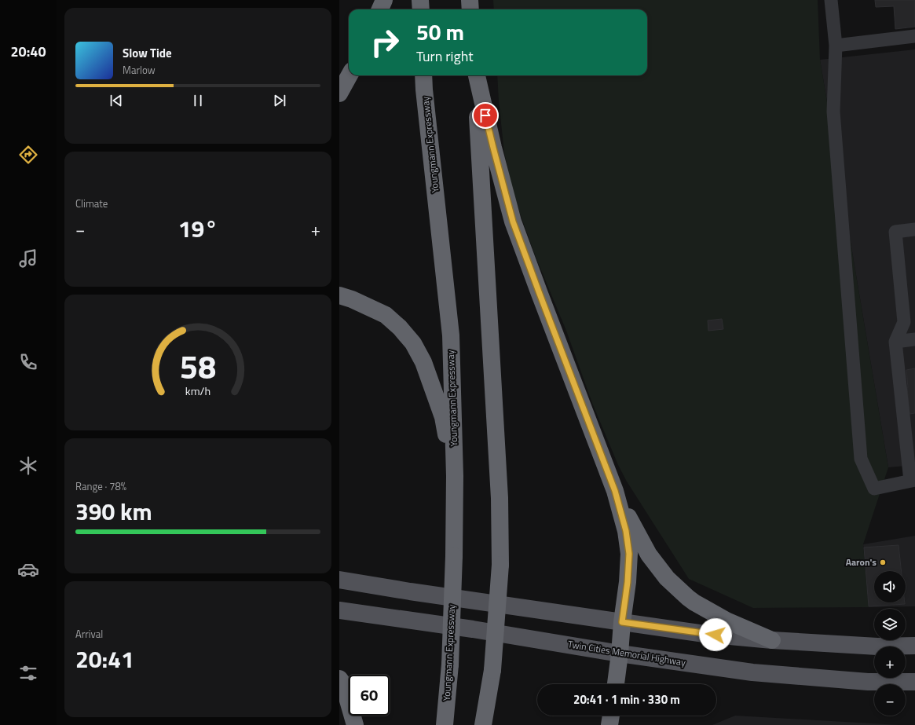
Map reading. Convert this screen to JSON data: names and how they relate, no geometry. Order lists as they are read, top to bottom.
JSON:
{
  "streets": {
    "highway": ["Youngmann Expressway"],
    "main road": ["Twin Cities Memorial Highway"]
  },
  "places": ["Aaron's"],
  "page": {
    "tabs": "20:40",
    "turn": ["50 m", "Turn right"],
    "song": ["Slow Tide", "Marlow"],
    "tile": [
      "Climate",
      ["Range · 78%", "390 km"],
      ["Arrival", "20:41"]
    ],
    "heat": ["−", "19°", "+"],
    "map_buttons": ["+", "−"],
    "limit": "60",
    "trip": "20:41 · 1 min · 330 m",
    "gauge": ["58", "km/h"]
  }
}
